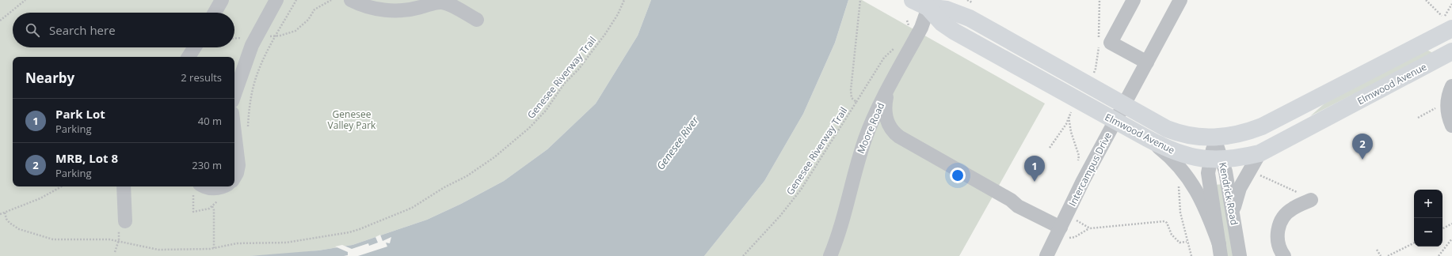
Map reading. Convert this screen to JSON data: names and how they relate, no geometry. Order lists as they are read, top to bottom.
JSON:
{
  "streets": {
    "main road": ["Elmwood Avenue"],
    "street": ["Moore Road", "Intercampus Drive", "Kendrick Road"],
    "path": ["Genesee Riverway Trail"]
  },
  "crossings": [
    ["Elmwood Avenue", "Moore Road"],
    ["Elmwood Avenue", "Kendrick Road"]
  ],
  "water": ["Genesee River"],
  "parks": ["Genesee Valley Park"],
  "page": {
    "search": "Search here",
    "heading": ["Nearby", "2 results"],
    "list": [
      {
        "mark": "1",
        "name": "Park Lot",
        "note": "Parking",
        "value": "40 m"
      },
      {
        "mark": "2",
        "name": "MRB, Lot 8",
        "note": "Parking",
        "value": "230 m"
      }
    ],
    "pins": ["2", "1"],
    "map_buttons": ["+", "−"]
  }
}
